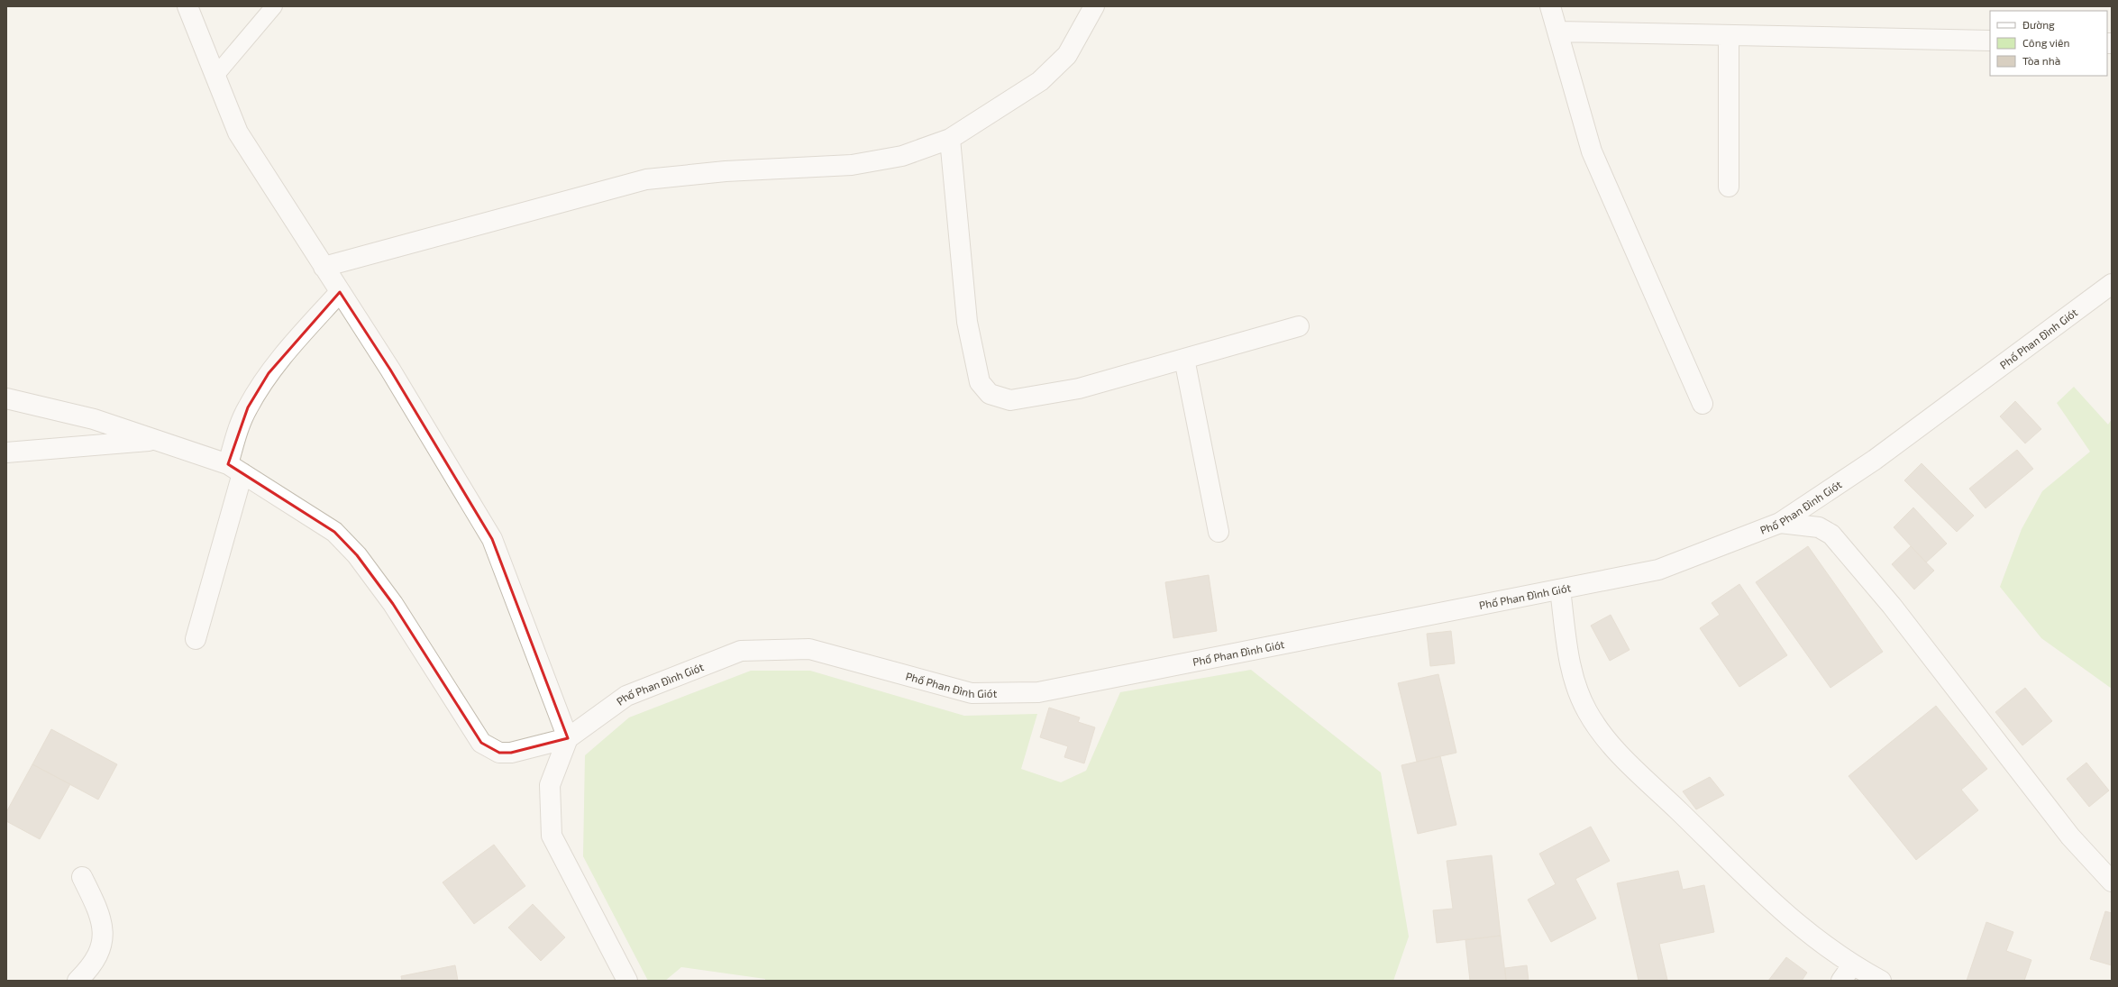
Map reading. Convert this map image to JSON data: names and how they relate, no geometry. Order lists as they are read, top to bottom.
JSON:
{
  "streets": {
    "street": ["Phố Phan Đình Giót"]
  },
  "legend": ["Đường", "Công viên", "Tòa nhà"]
}
